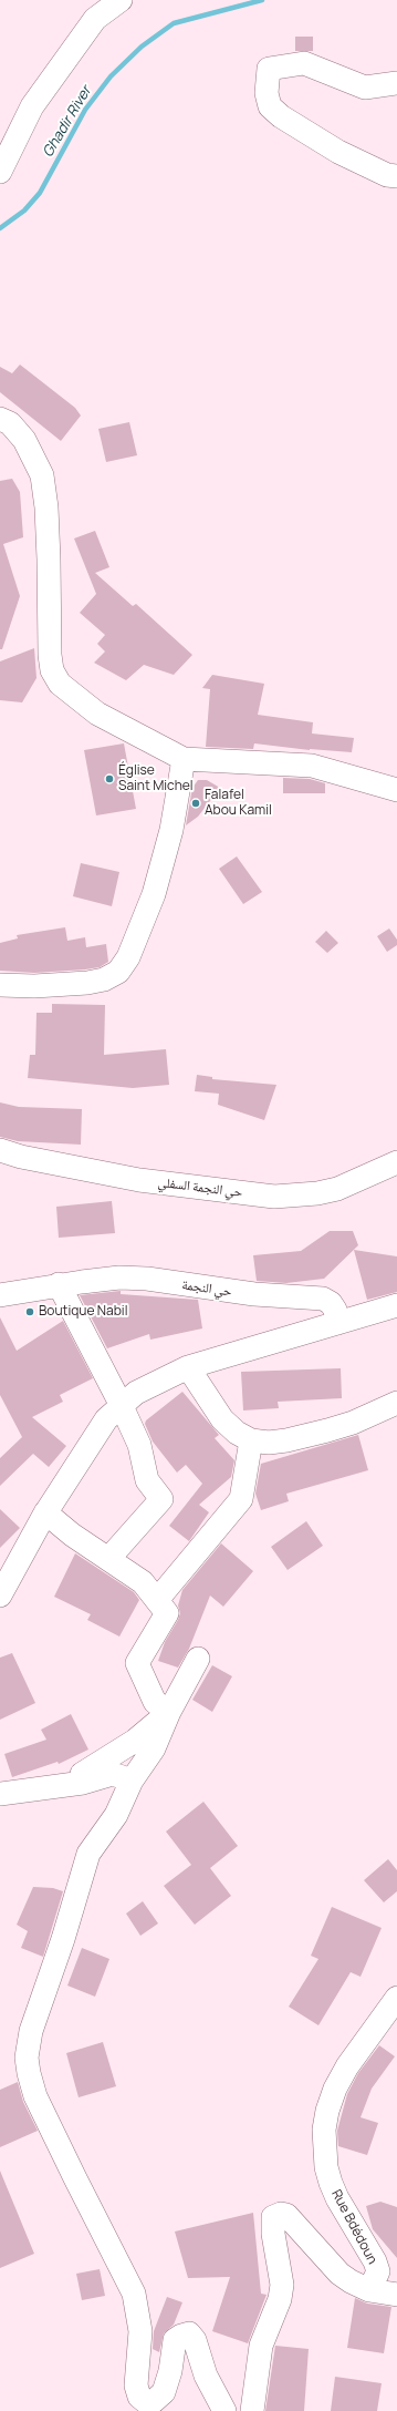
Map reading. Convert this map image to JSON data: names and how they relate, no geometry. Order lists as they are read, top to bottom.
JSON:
{
  "streets": {
    "street": ["حي النجمة السفلي", "حي النجمة", "Rue Bdédoun"]
  },
  "water": ["Ghadir River"],
  "places": ["Église Saint Michel", "Falafel Abou Kamil", "Boutique Nabil"]
}
